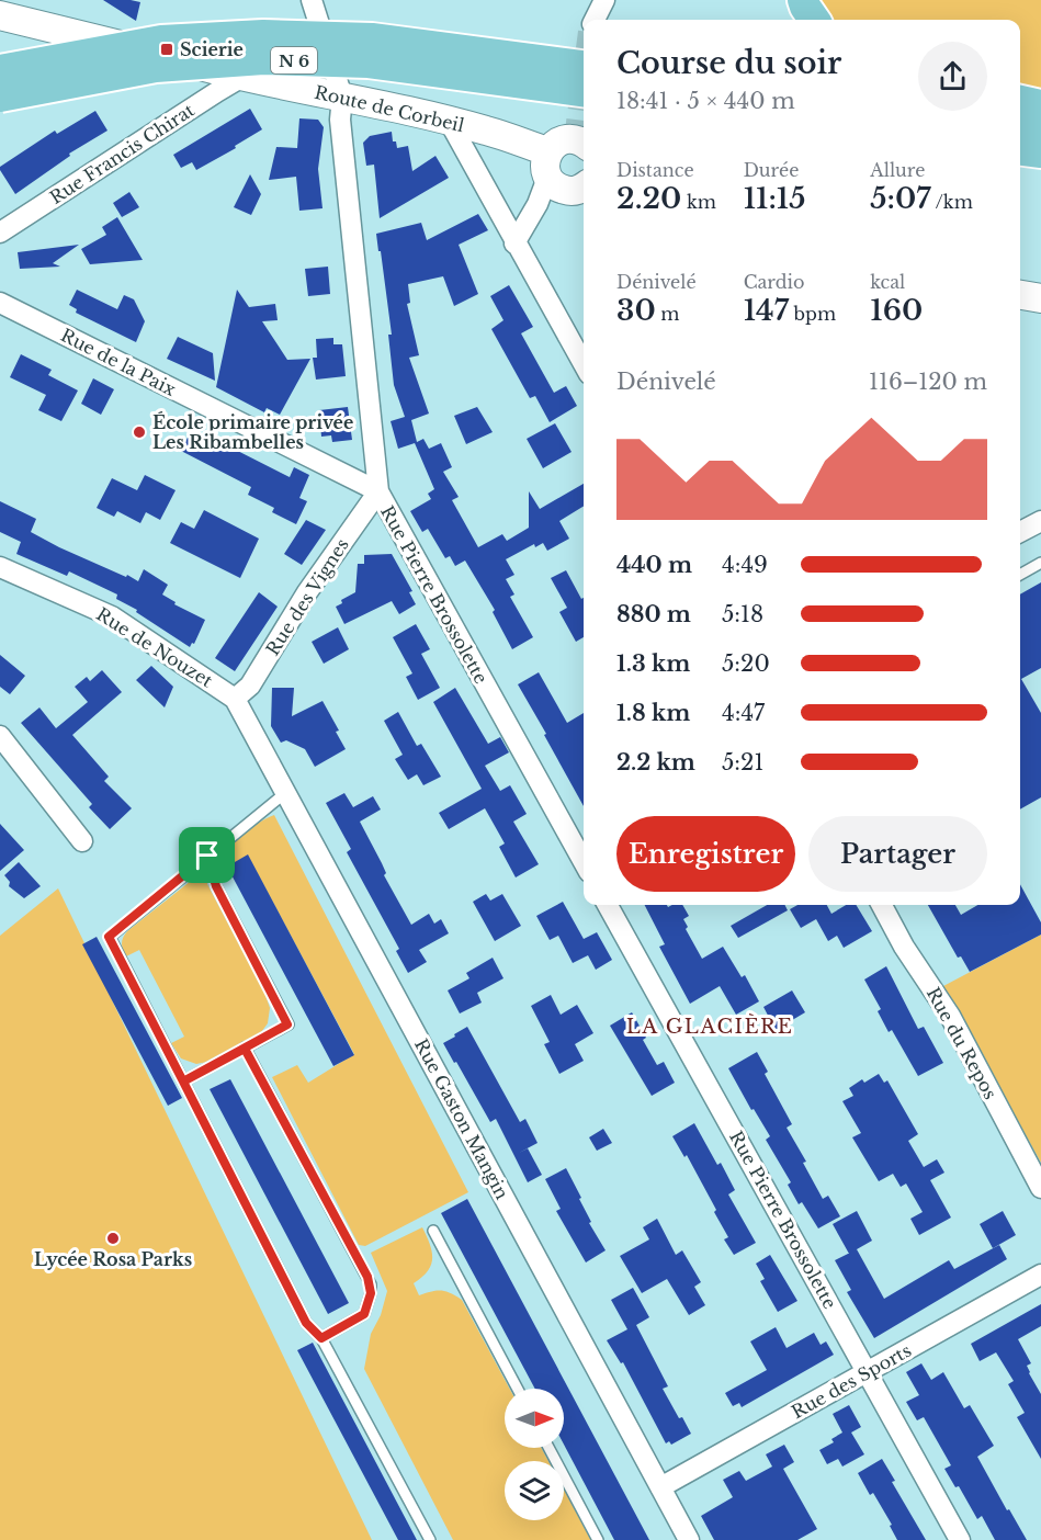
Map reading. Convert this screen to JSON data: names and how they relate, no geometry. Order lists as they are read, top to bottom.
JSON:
{
  "streets": {
    "main road": ["N 6", "Route de Corbeil"],
    "street": [
      "Rue Francis Chirat",
      "Rue de la Paix",
      "Rue Pierre Brossolette",
      "Rue des Vignes",
      "Rue de Nouzet",
      "Rue du Repos",
      "Rue Gaston Mangin",
      "Rue des Sports"
    ]
  },
  "crossings": [
    ["Route de Corbeil", "Rue Francis Chirat"],
    ["Route de Corbeil", "Rue Pierre Brossolette"],
    ["Rue Francis Chirat", "Rue Pierre Brossolette"],
    ["Rue de la Paix", "Rue Pierre Brossolette"],
    ["Rue de la Paix", "Rue des Vignes"],
    ["Rue Pierre Brossolette", "Rue des Vignes"],
    ["Rue Pierre Brossolette", "Rue des Sports"],
    ["Rue des Vignes", "Rue de Nouzet"],
    ["Rue des Vignes", "Rue Gaston Mangin"],
    ["Rue de Nouzet", "Rue Gaston Mangin"],
    ["Rue Gaston Mangin", "Rue des Sports"]
  ],
  "districts": ["LA GLACIÈRE"],
  "places": {
    "transit": ["Scierie"],
    "other": ["École primaire privée Les Ribambelles", "Lycée Rosa Parks"]
  },
  "north": "right",
  "page": {
    "heading": ["Course du soir", "18:41 · 5 × 440 m"],
    "stats": [
      ["Distance", "2.20 km"],
      ["Durée", "11:15"],
      ["Allure", "5:07 /km"],
      ["Dénivelé", "30 m"],
      ["Cardio", "147 bpm"],
      ["kcal", "160"]
    ],
    "chart": ["Dénivelé", "116–120 m"],
    "list": [
      {
        "name": "440 m",
        "note": "4:49"
      },
      {
        "name": "880 m",
        "note": "5:18"
      },
      {
        "name": "1.3 km",
        "note": "5:20"
      },
      {
        "name": "1.8 km",
        "note": "4:47"
      },
      {
        "name": "2.2 km",
        "note": "5:21"
      }
    ],
    "buttons": ["Enregistrer", "Partager"]
  }
}
